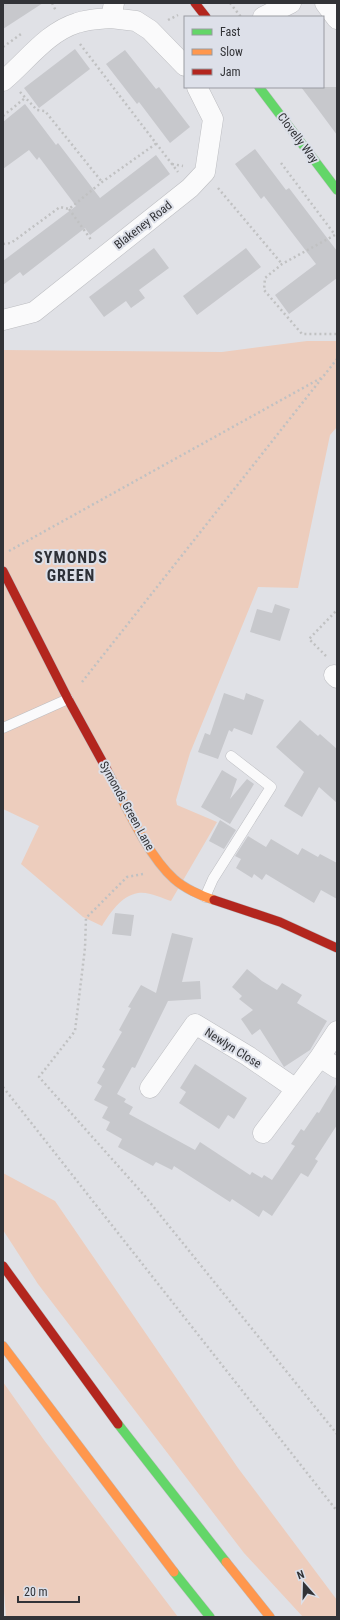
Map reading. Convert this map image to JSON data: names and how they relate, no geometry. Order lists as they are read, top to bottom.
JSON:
{
  "streets": {
    "main road": ["Clovelly Way", "Symonds Green Lane"],
    "street": ["Blakeney Road", "Newlyn Close"]
  },
  "districts": ["SYMONDS GREEN"],
  "legend": ["Fast", "Slow", "Jam"],
  "scale_bar": "20 m",
  "north": "top"
}
